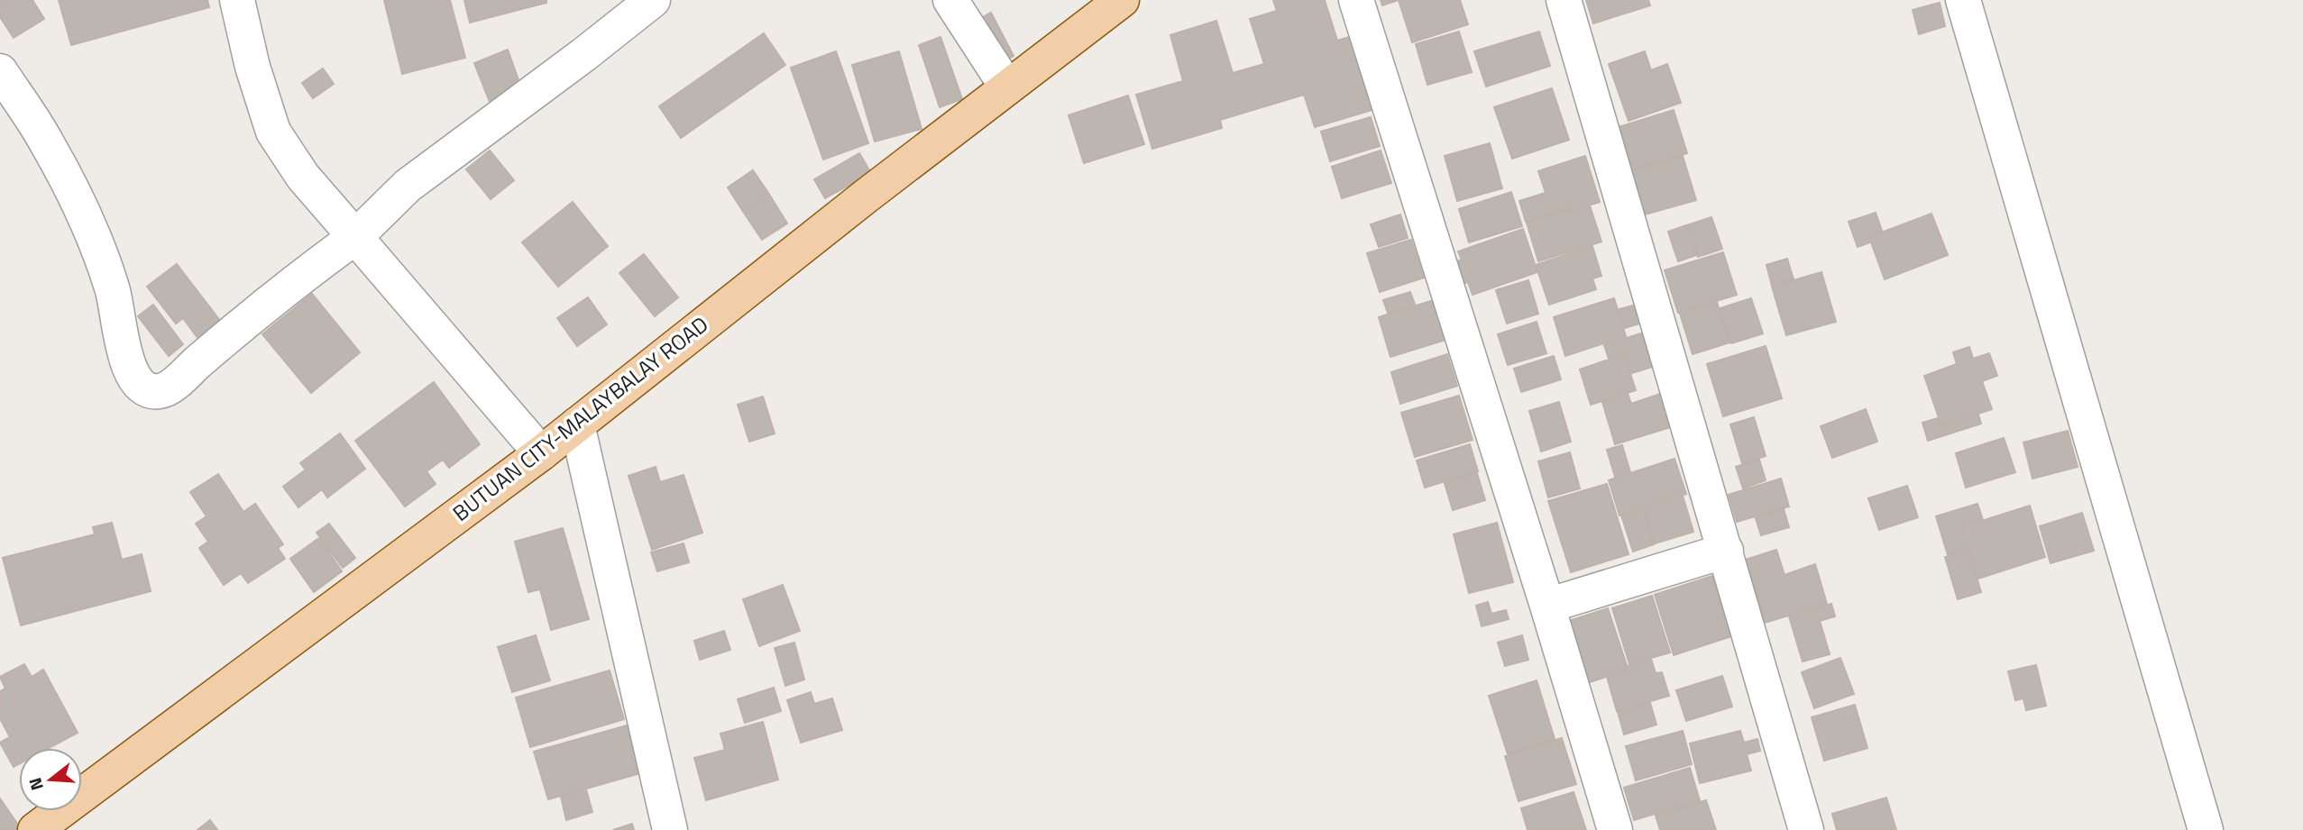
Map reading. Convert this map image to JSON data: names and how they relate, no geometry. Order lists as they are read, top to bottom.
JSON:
{
  "streets": {
    "main road": ["BUTUAN CITY-MALAYBALAY ROAD"]
  },
  "north": "left"
}
